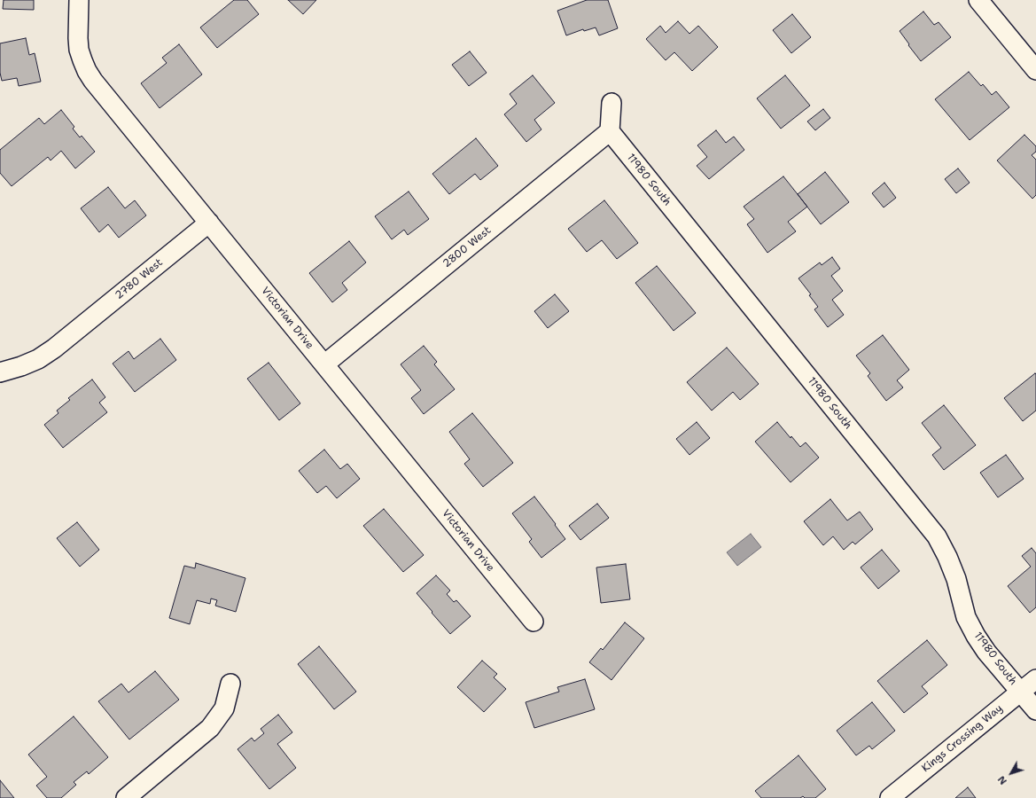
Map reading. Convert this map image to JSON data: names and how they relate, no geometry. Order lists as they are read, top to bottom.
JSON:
{
  "streets": {
    "street": [
      "11980 South",
      "2800 West",
      "2780 West",
      "Victorian Drive",
      "Kings Crossing Way"
    ]
  },
  "crossings": [
    ["11980 South", "2800 West"],
    ["11980 South", "Kings Crossing Way"],
    ["2800 West", "Victorian Drive"],
    ["2780 West", "Victorian Drive"]
  ],
  "north": "bottom left"
}
